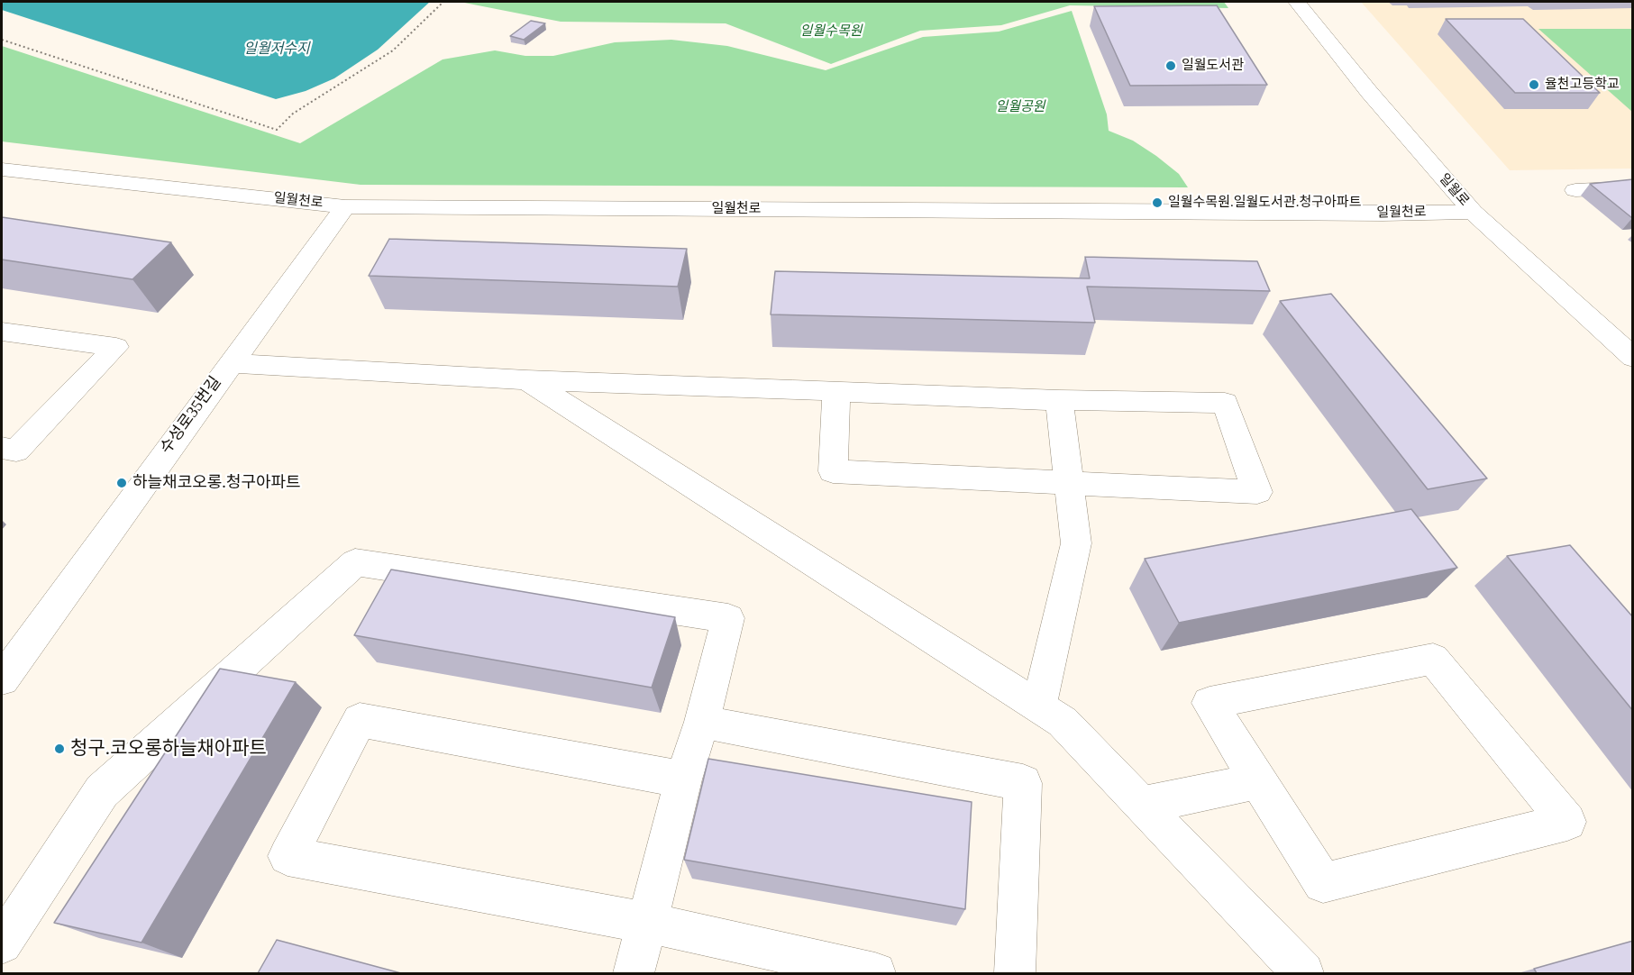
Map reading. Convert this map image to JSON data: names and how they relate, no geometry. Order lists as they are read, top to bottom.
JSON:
{
  "streets": {
    "street": ["일월로", "일월천로", "수성로35번길"]
  },
  "crossings": [
    ["일월로", "일월천로"],
    ["일월천로", "수성로35번길"]
  ],
  "water": ["일월저수지"],
  "parks": ["일월수목원", "일월공원"],
  "places": [
    "일월도서관",
    "율천고등학교",
    "일월수목원.일월도서관.청구아파트",
    "하늘채코오롱.청구아파트",
    "청구.코오롱하늘채아파트"
  ]
}
